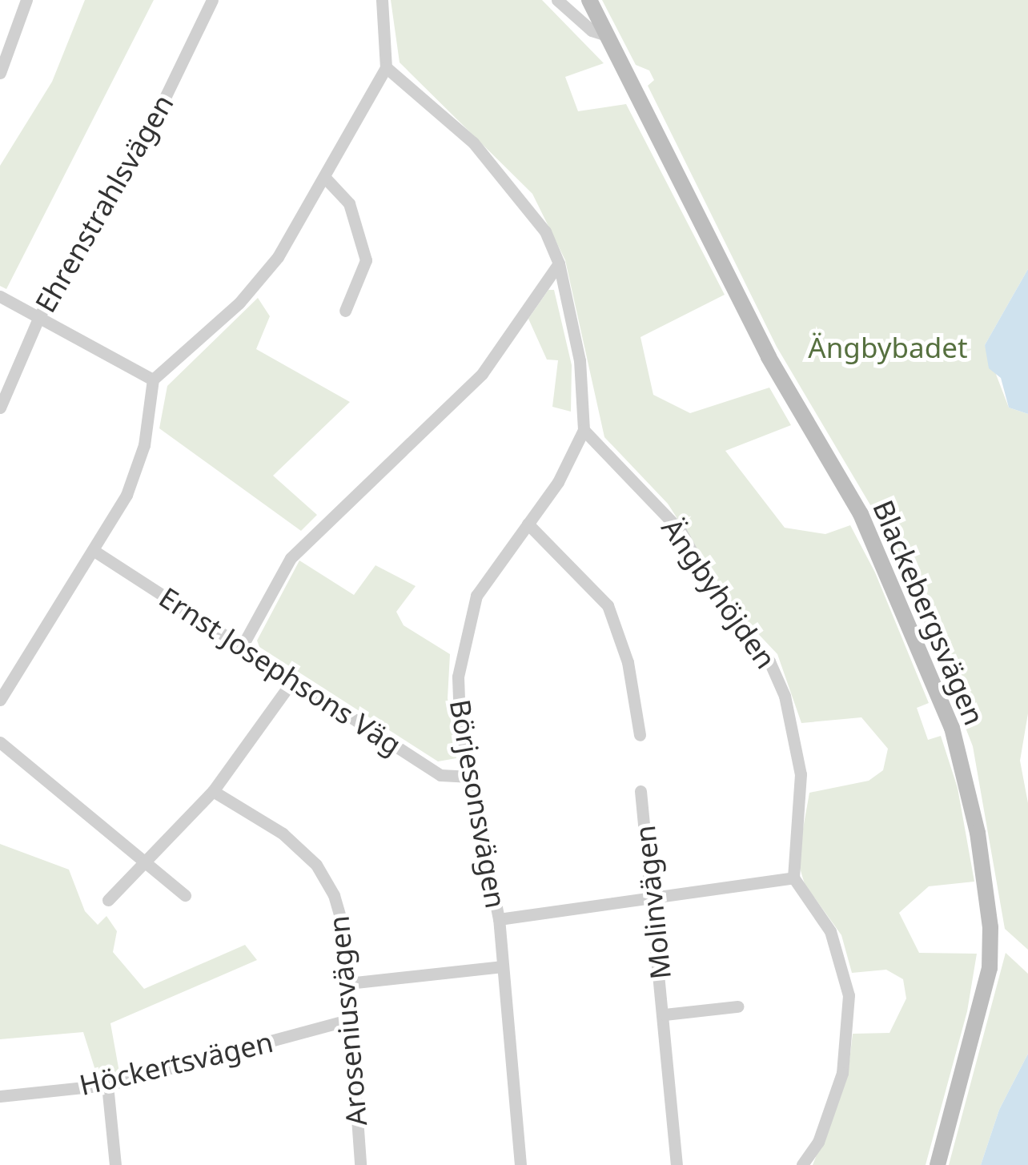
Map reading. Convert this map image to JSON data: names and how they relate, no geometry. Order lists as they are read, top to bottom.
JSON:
{
  "streets": {
    "street": [
      "Ehrenstrahlsvägen",
      "Ängbyhöjden",
      "Blackebergsvägen",
      "Ernst Josephsons Väg",
      "Börjesonsvägen",
      "Molinvägen",
      "Aroseniusvägen",
      "Höckertsvägen"
    ]
  },
  "crossings": [
    ["Ängbyhöjden", "Börjesonsvägen"],
    ["Ernst Josephsons Väg", "Börjesonsvägen"],
    ["Aroseniusvägen", "Höckertsvägen"]
  ],
  "parks": ["Ängbybadet"]
}
